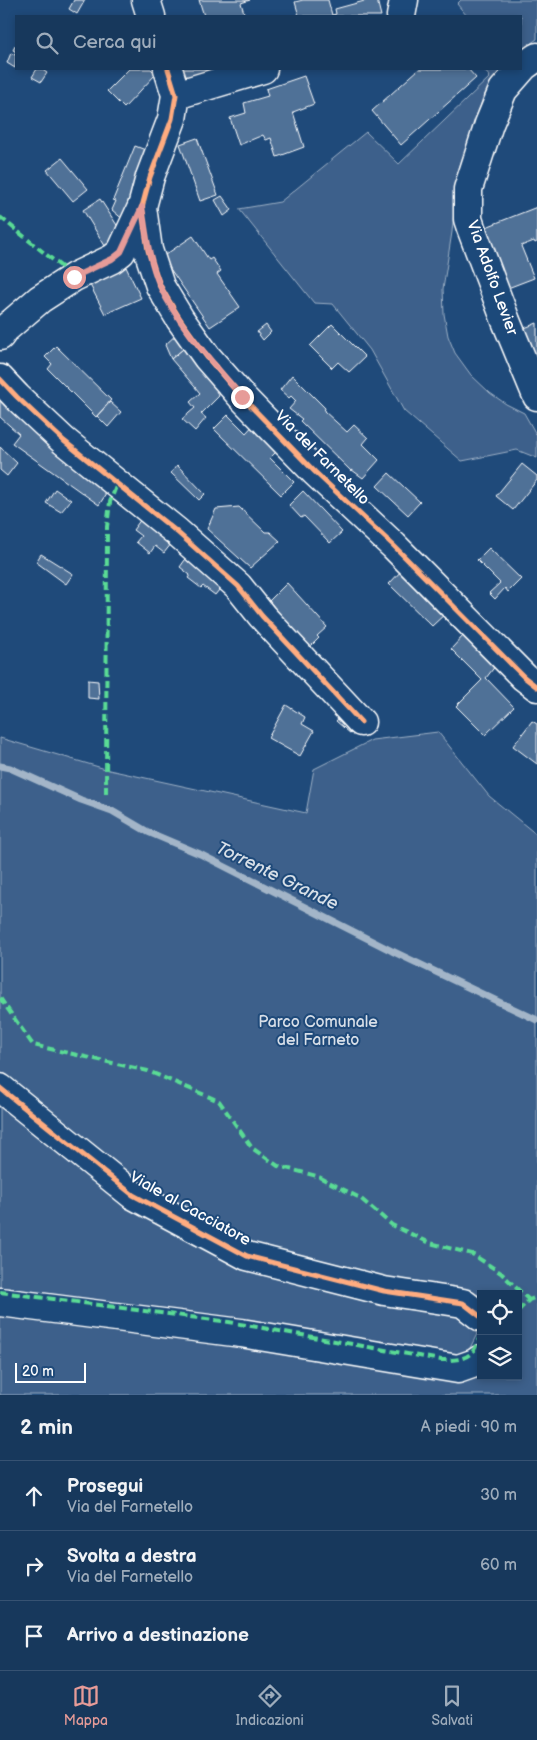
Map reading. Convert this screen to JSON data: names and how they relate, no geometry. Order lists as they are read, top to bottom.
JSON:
{
  "streets": {
    "street": ["Via Adolfo Levier", "Via del Farnetello", "Viale al Cacciatore"]
  },
  "water": ["Torrente Grande"],
  "parks": ["Parco Comunale del Farneto"],
  "scale_bar": "20 m",
  "page": {
    "search": "Cerca qui",
    "scale": "20 m",
    "heading": ["2 min", "A piedi · 90 m"],
    "list": [
      ["Prosegui", "Via del Farnetello", "30 m"],
      ["Svolta a destra", "Via del Farnetello", "60 m"],
      "Arrivo a destinazione"
    ],
    "nav": ["Mappa", "Indicazioni", "Salvati"]
  }
}
